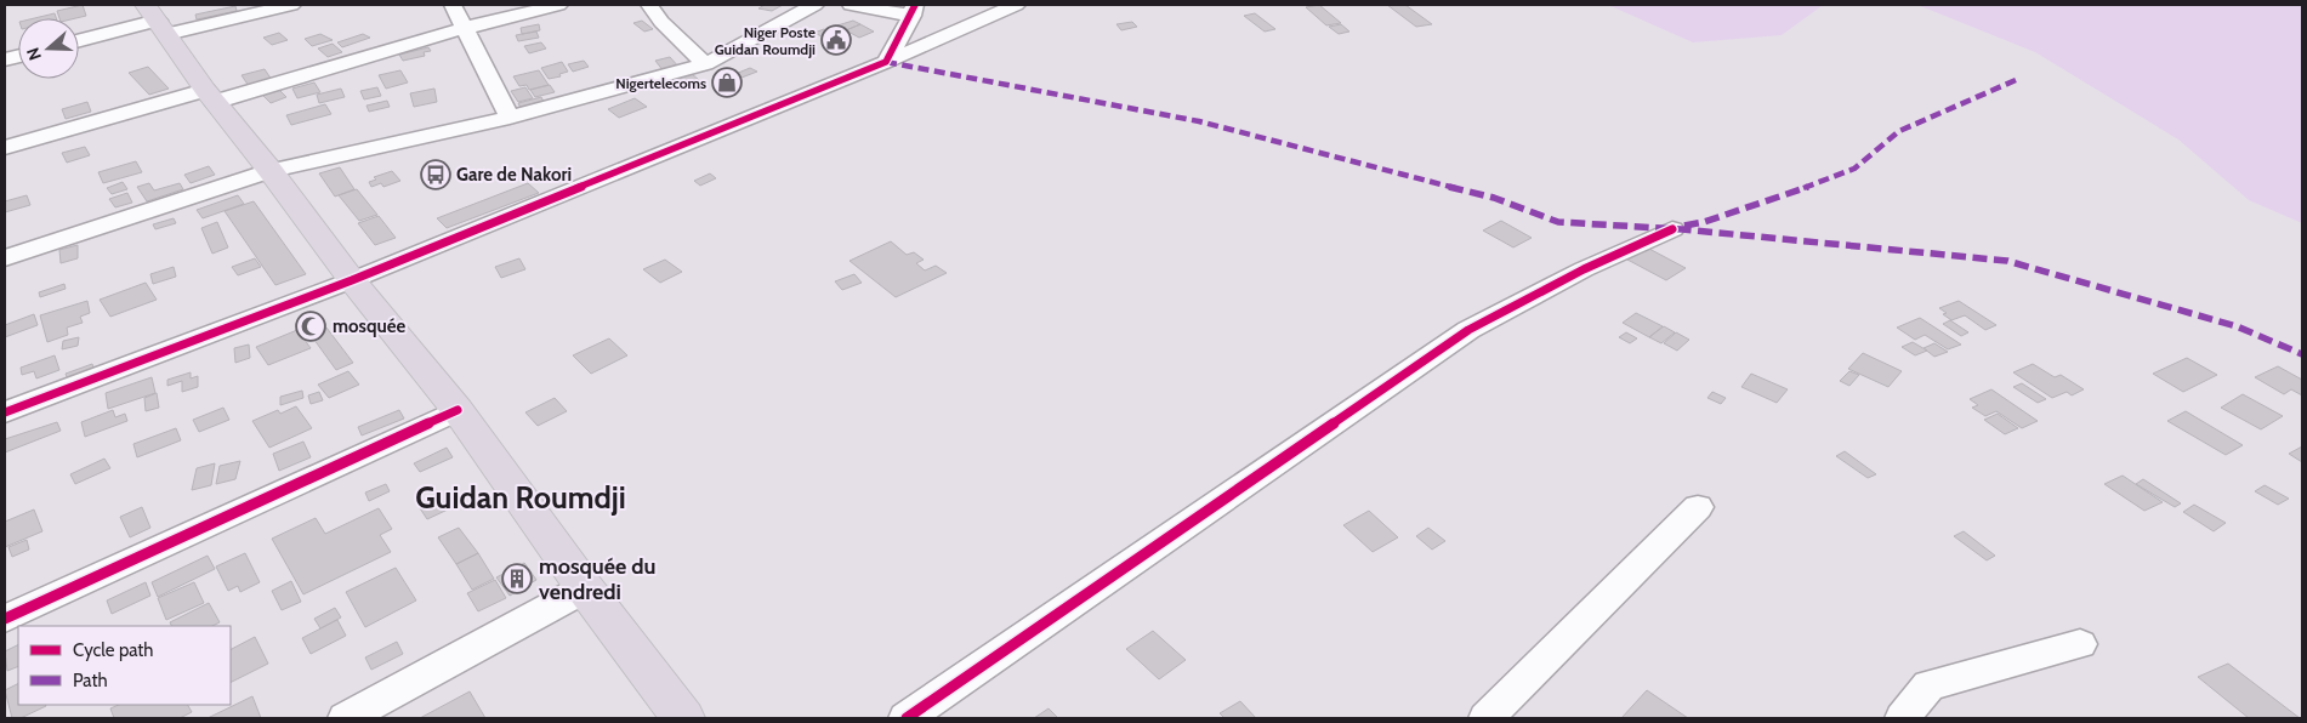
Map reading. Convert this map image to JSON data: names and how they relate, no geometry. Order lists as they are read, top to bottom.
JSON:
{
  "districts": ["Guidan Roumdji"],
  "places": {
    "public building": ["Niger Poste Guidan Roumdji"],
    "shop": ["Nigertelecoms"],
    "bus stop": ["Gare de Nakori"],
    "mosque": ["mosquée"],
    "building": ["mosquée du vendredi"]
  },
  "legend": ["Cycle path", "Path"],
  "north": "left"
}
